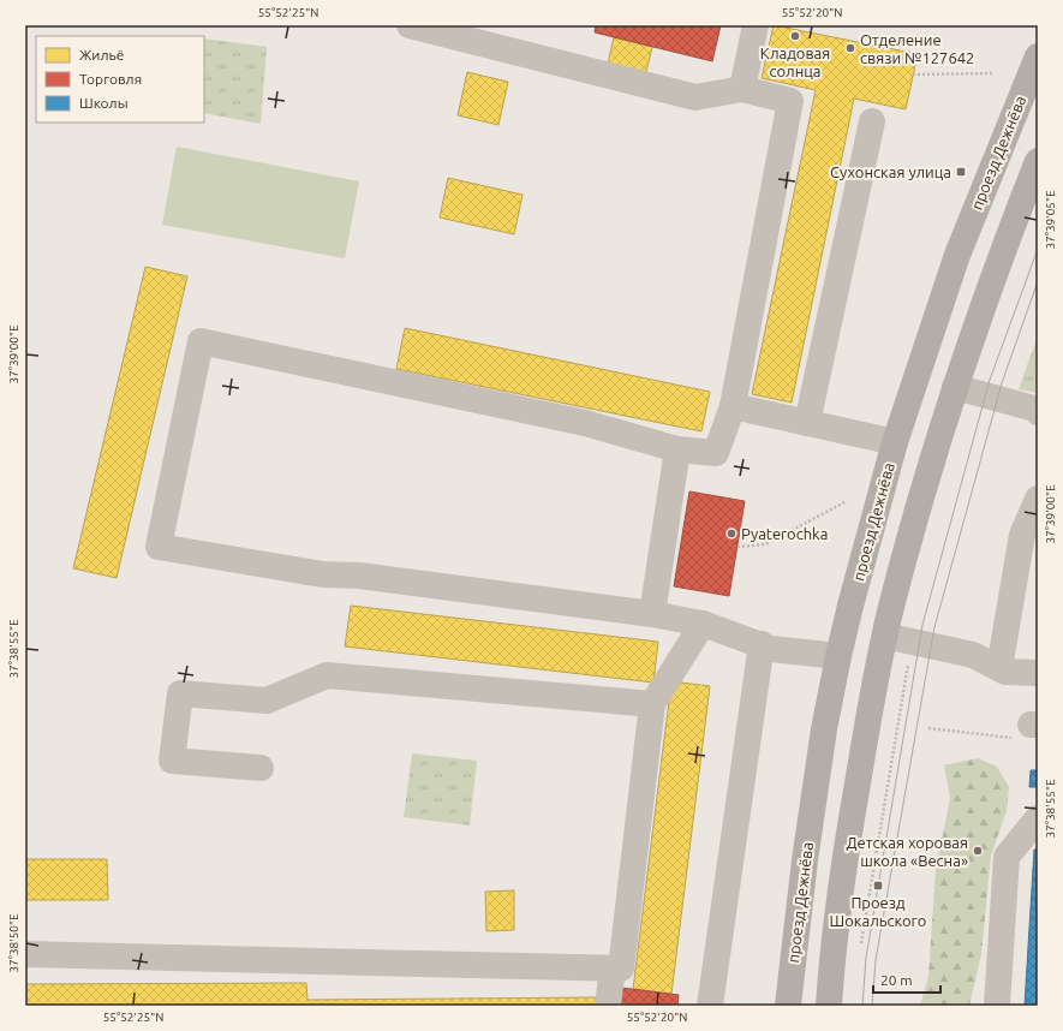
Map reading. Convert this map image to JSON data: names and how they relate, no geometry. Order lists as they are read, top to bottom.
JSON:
{
  "streets": {
    "main road": ["проезд Дежнёва"]
  },
  "places": {
    "other": [
      "Кладовая солнца",
      "Отделение связи №127642",
      "Pyaterochka",
      "Детская хоровая школа «Весна»"
    ],
    "transit": ["Сухонская улица", "Проезд Шокальского"]
  },
  "legend": ["Жильё", "Торговля", "Школы"],
  "scale_bar": "20 m",
  "coordinates": [
    "55°52'25\"N",
    "55°52'20\"N",
    "37°39'05\"E",
    "37°39'00\"E",
    "37°38'55\"E",
    "37°38'50\"E"
  ]
}
